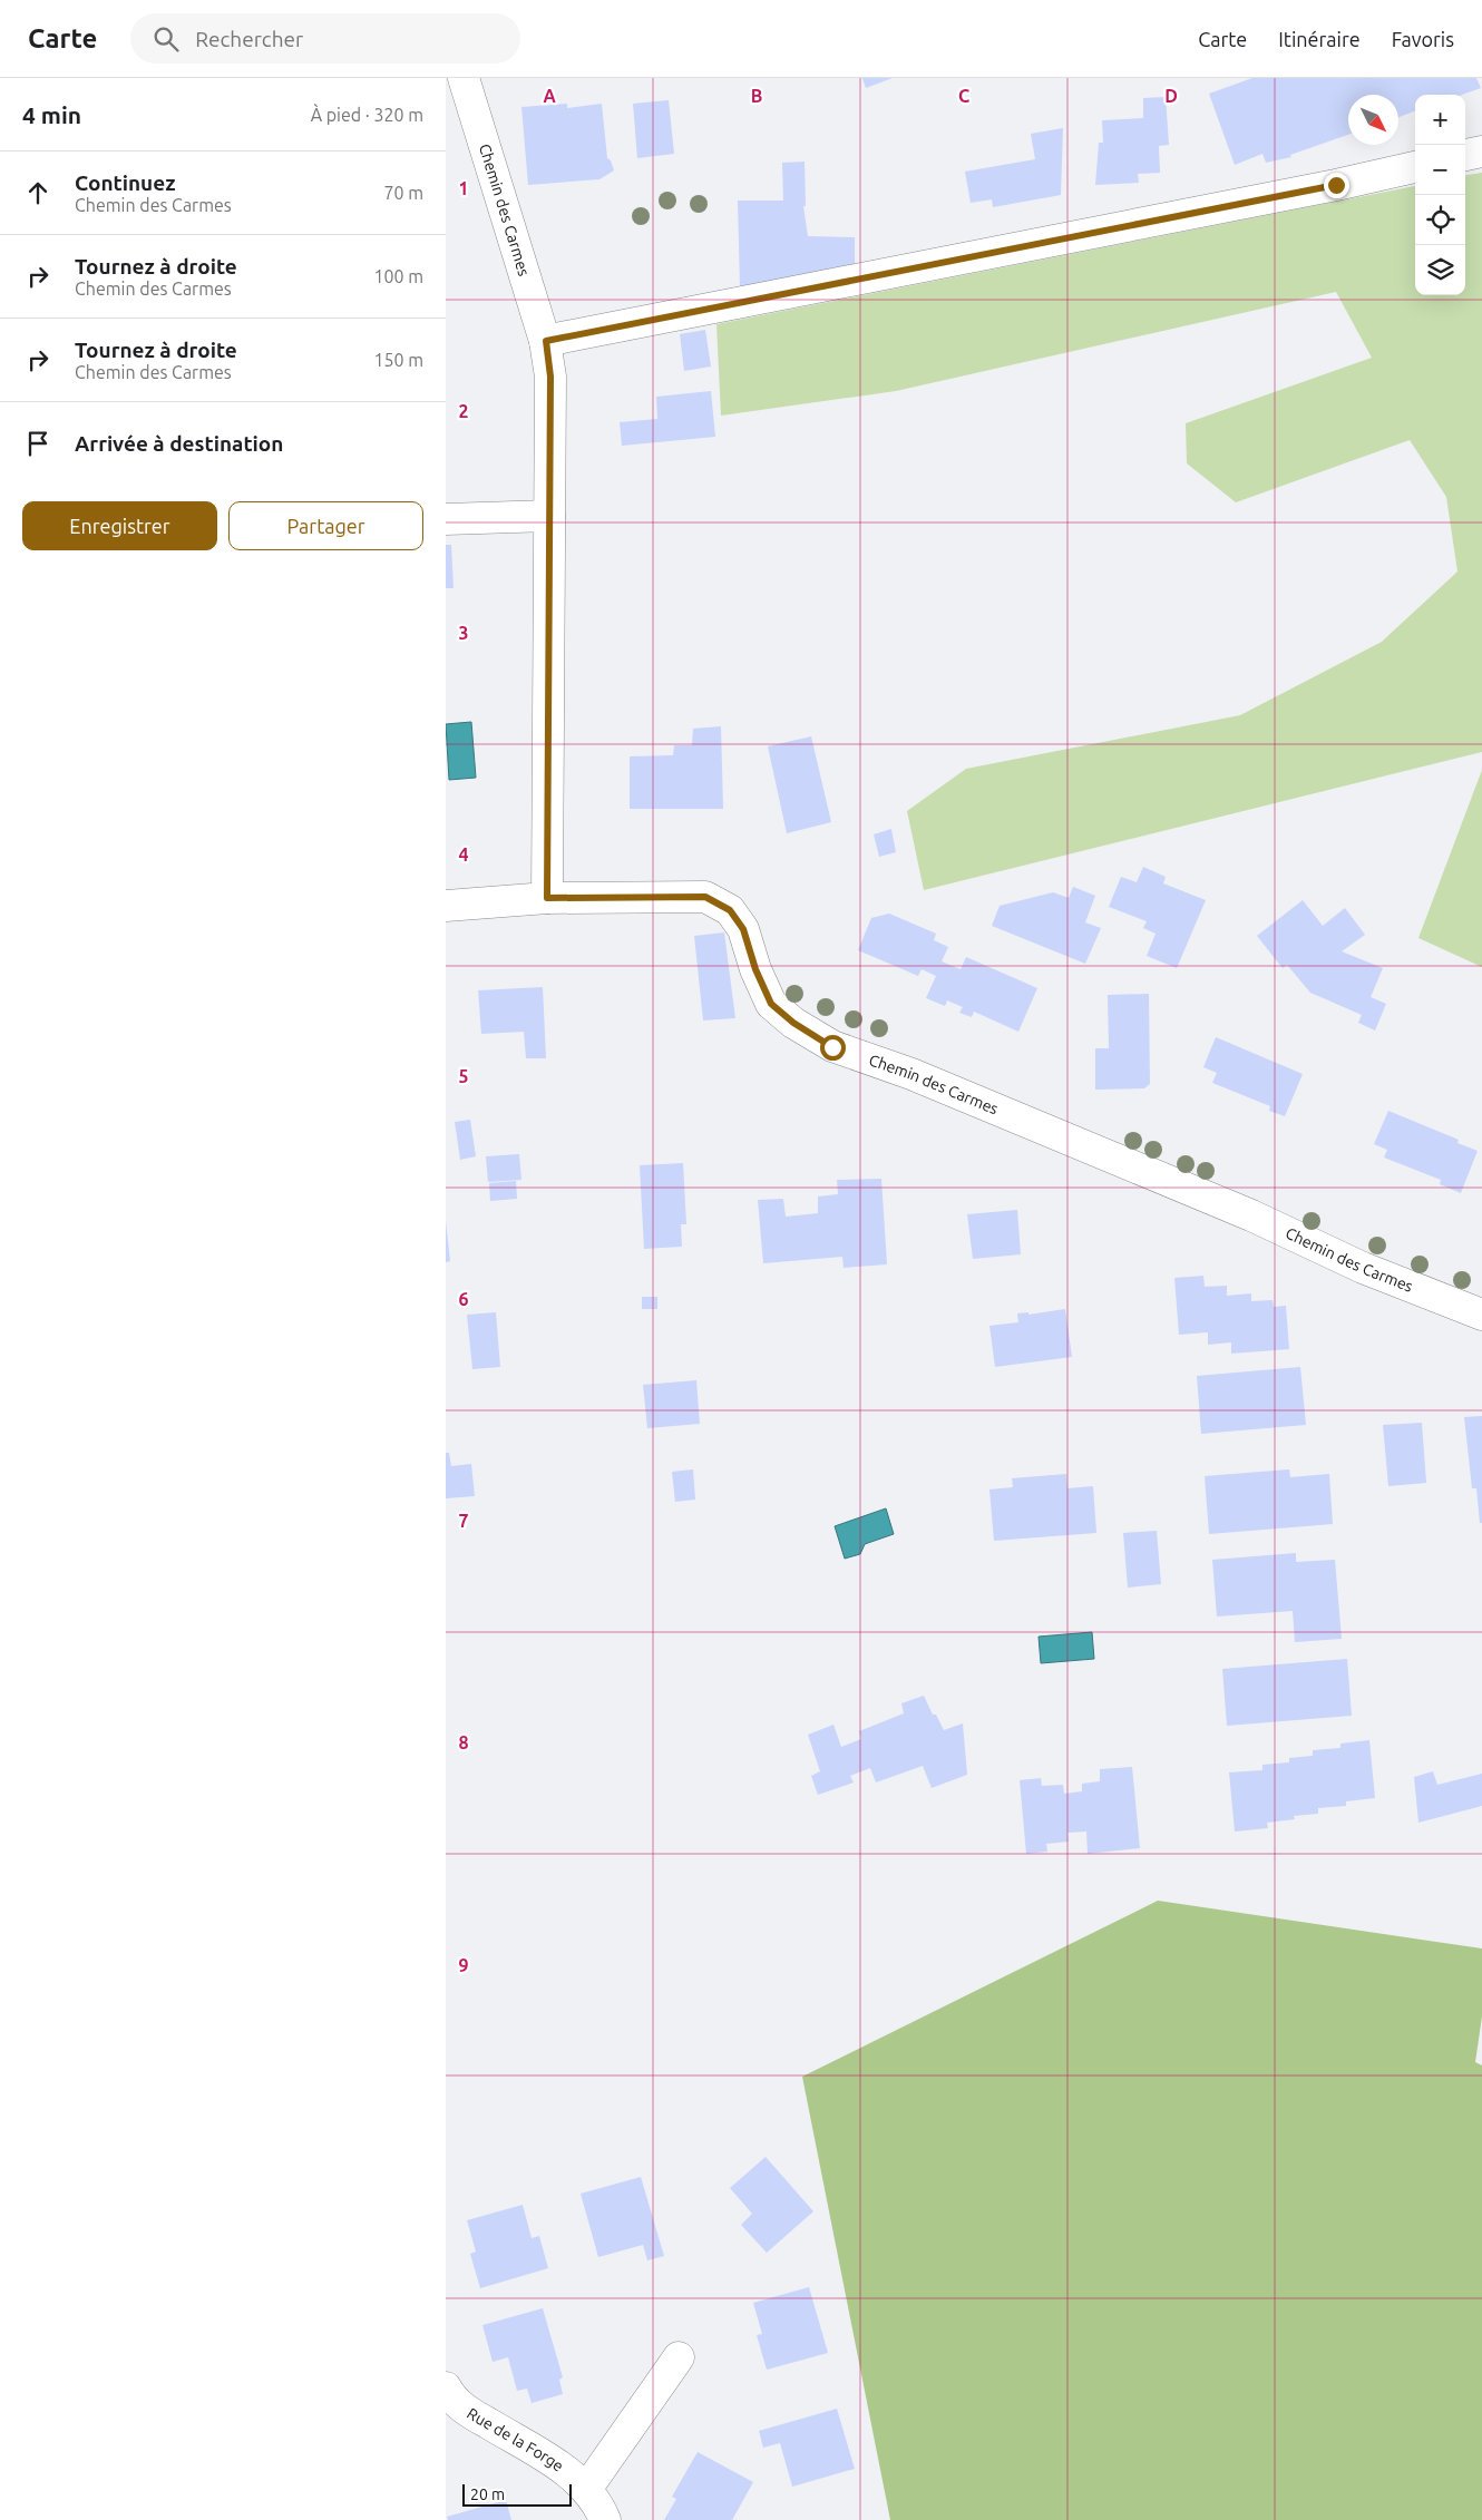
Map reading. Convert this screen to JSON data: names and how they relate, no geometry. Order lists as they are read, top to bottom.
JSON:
{
  "streets": {
    "street": ["Chemin des Carmes", "Rue de la Forge"]
  },
  "scale_bar": "20 m",
  "north": "bottom right",
  "page": {
    "header": "Carte",
    "search": "Rechercher",
    "nav": ["Carte", "Itinéraire", "Favoris"],
    "heading": ["4 min", "À pied · 320 m"],
    "map_buttons": ["+", "−"],
    "list": [
      ["Continuez", "Chemin des Carmes", "70 m"],
      ["Tournez à droite", "Chemin des Carmes", "100 m"],
      ["Tournez à droite", "Chemin des Carmes", "150 m"],
      "Arrivée à destination"
    ],
    "buttons": ["Enregistrer", "Partager"],
    "scale": "20 m"
  },
  "grid": {
    "columns": [
      "A",
      "B",
      "C",
      "D"
    ],
    "rows": [
      "1",
      "2",
      "3",
      "4",
      "5",
      "6",
      "7",
      "8",
      "9"
    ]
  }
}
